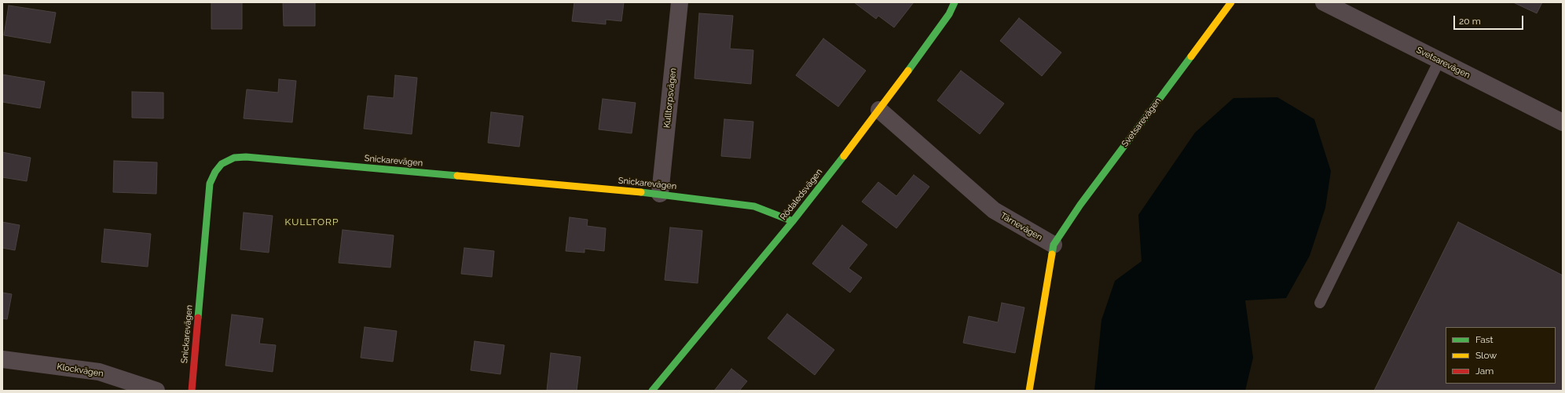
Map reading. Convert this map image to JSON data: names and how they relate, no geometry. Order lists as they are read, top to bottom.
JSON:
{
  "streets": {
    "street": [
      "Svetsarevägen",
      "Kulltorpsvägen",
      "Snickarevägen",
      "Rödaledsvägen",
      "Tärnevägen",
      "Klockvägen"
    ]
  },
  "crossings": [
    ["Svetsarevägen", "Tärnevägen"],
    ["Kulltorpsvägen", "Snickarevägen"],
    ["Snickarevägen", "Rödaledsvägen"],
    ["Rödaledsvägen", "Tärnevägen"]
  ],
  "districts": ["KULLTORP"],
  "legend": ["Fast", "Slow", "Jam"],
  "scale_bar": "20 m"
}
